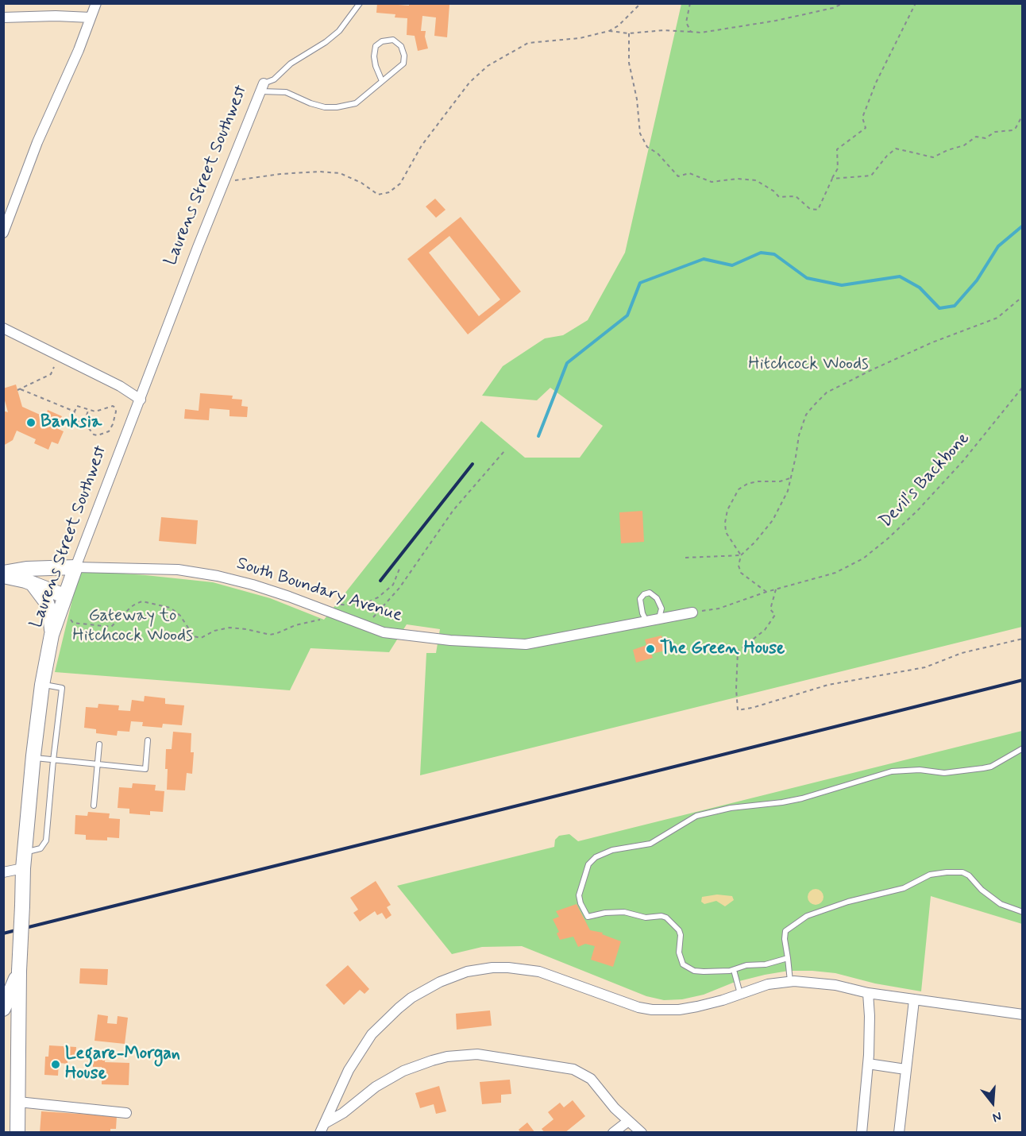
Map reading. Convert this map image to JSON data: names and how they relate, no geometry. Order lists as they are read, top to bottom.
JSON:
{
  "streets": {
    "street": ["Laurens Street Southwest", "South Boundary Avenue"],
    "path": ["Devil's Backbone"]
  },
  "crossings": [
    ["Laurens Street Southwest", "South Boundary Avenue"],
    ["Devil's Backbone", "South Boundary Avenue"]
  ],
  "parks": ["Hitchcock Woods", "Gateway to Hitchcock Woods"],
  "places": ["Banksia", "The Green House", "Legare-Morgan House"],
  "north": "bottom"
}
